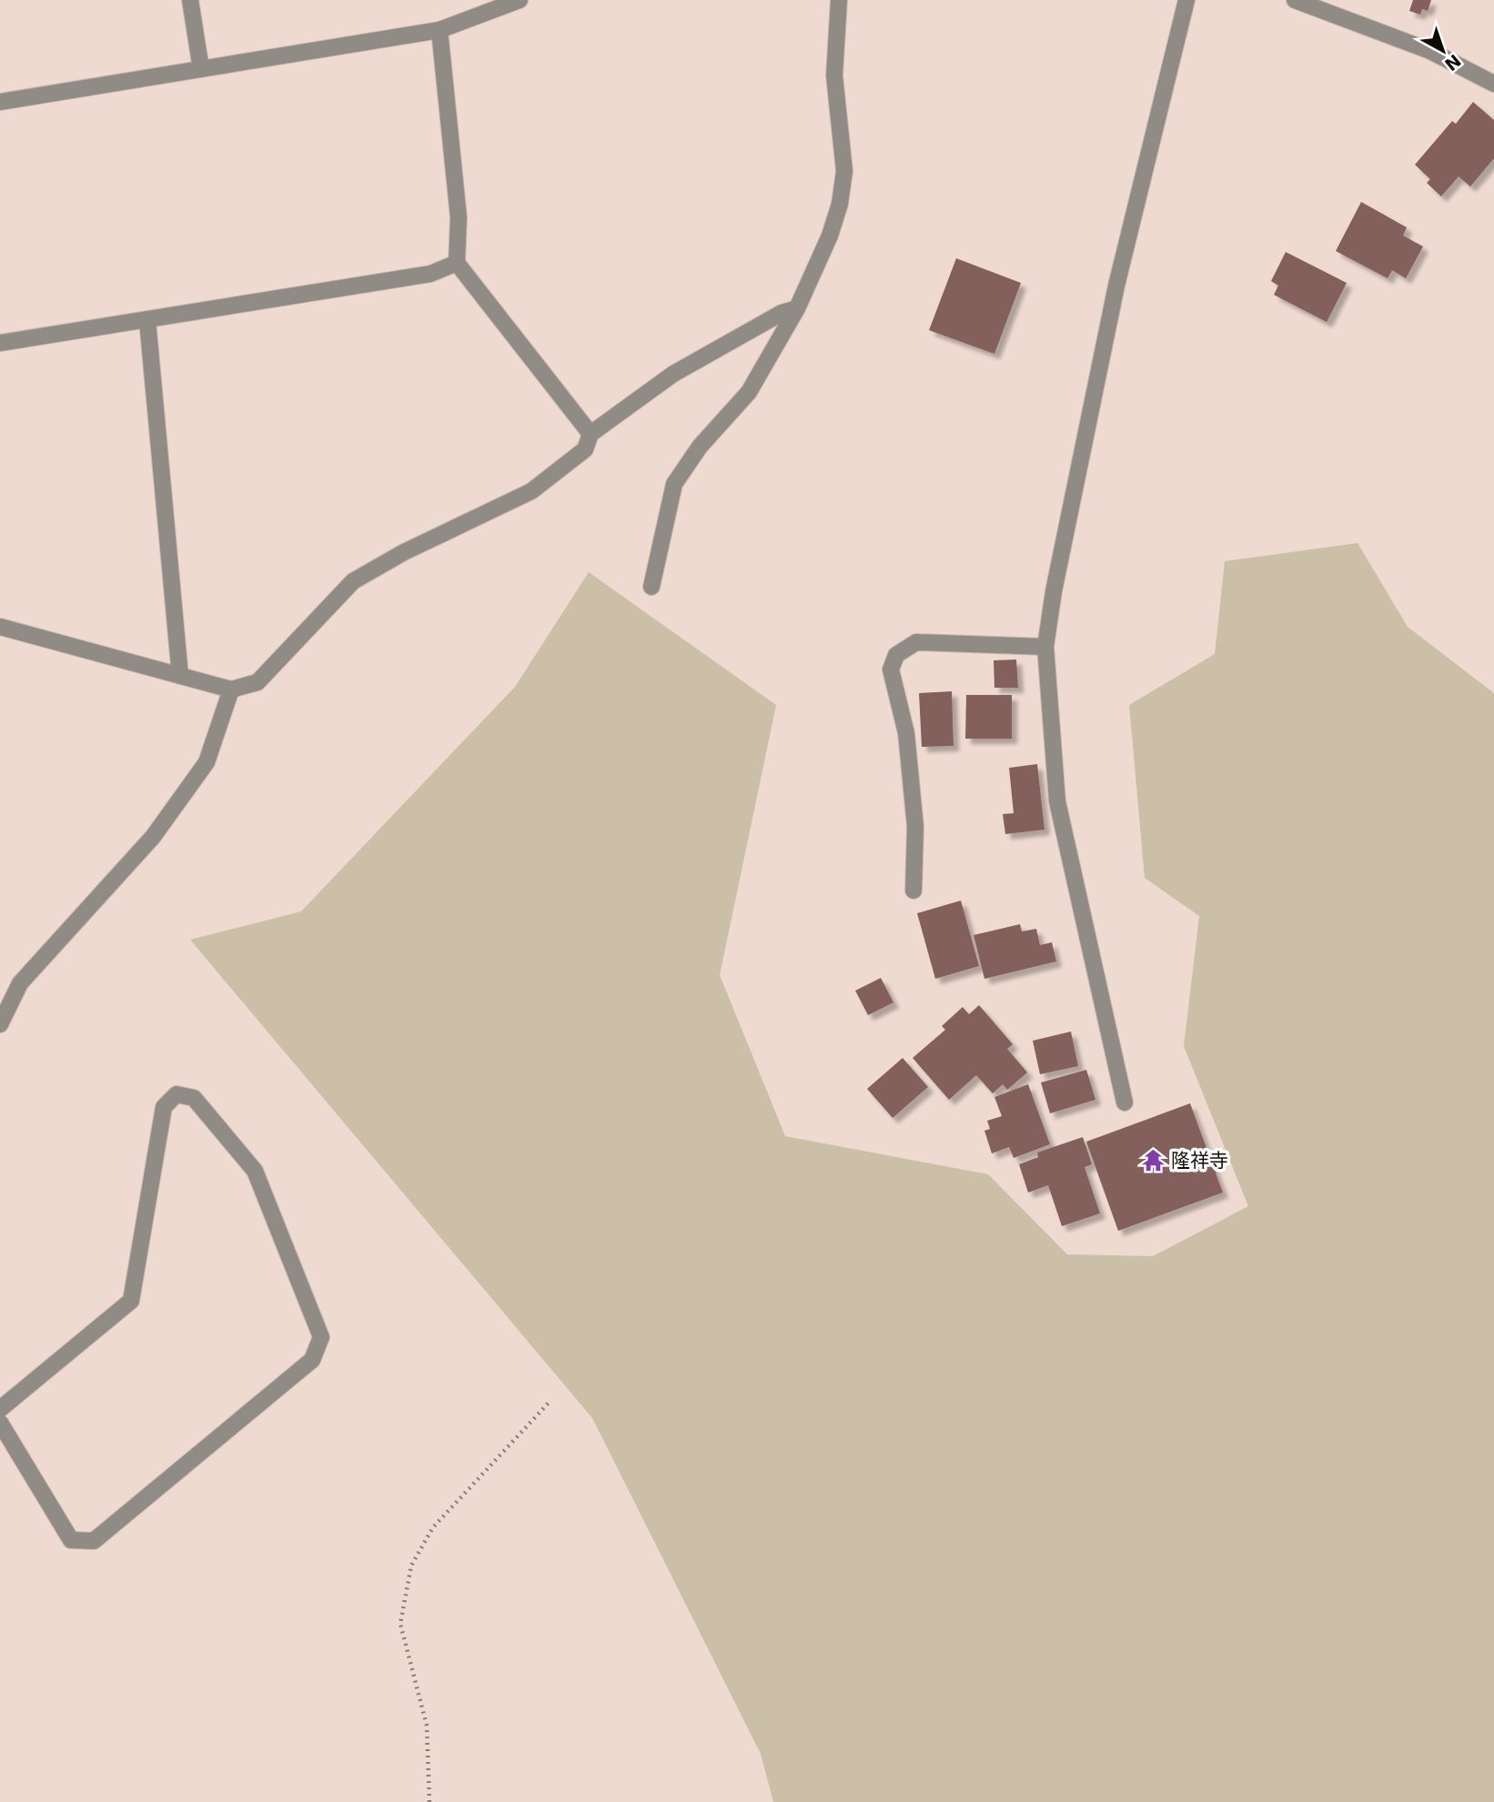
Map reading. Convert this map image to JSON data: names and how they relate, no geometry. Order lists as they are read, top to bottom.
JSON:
{
  "places": {
    "temple": ["隆祥寺"]
  },
  "north": "bottom right"
}
